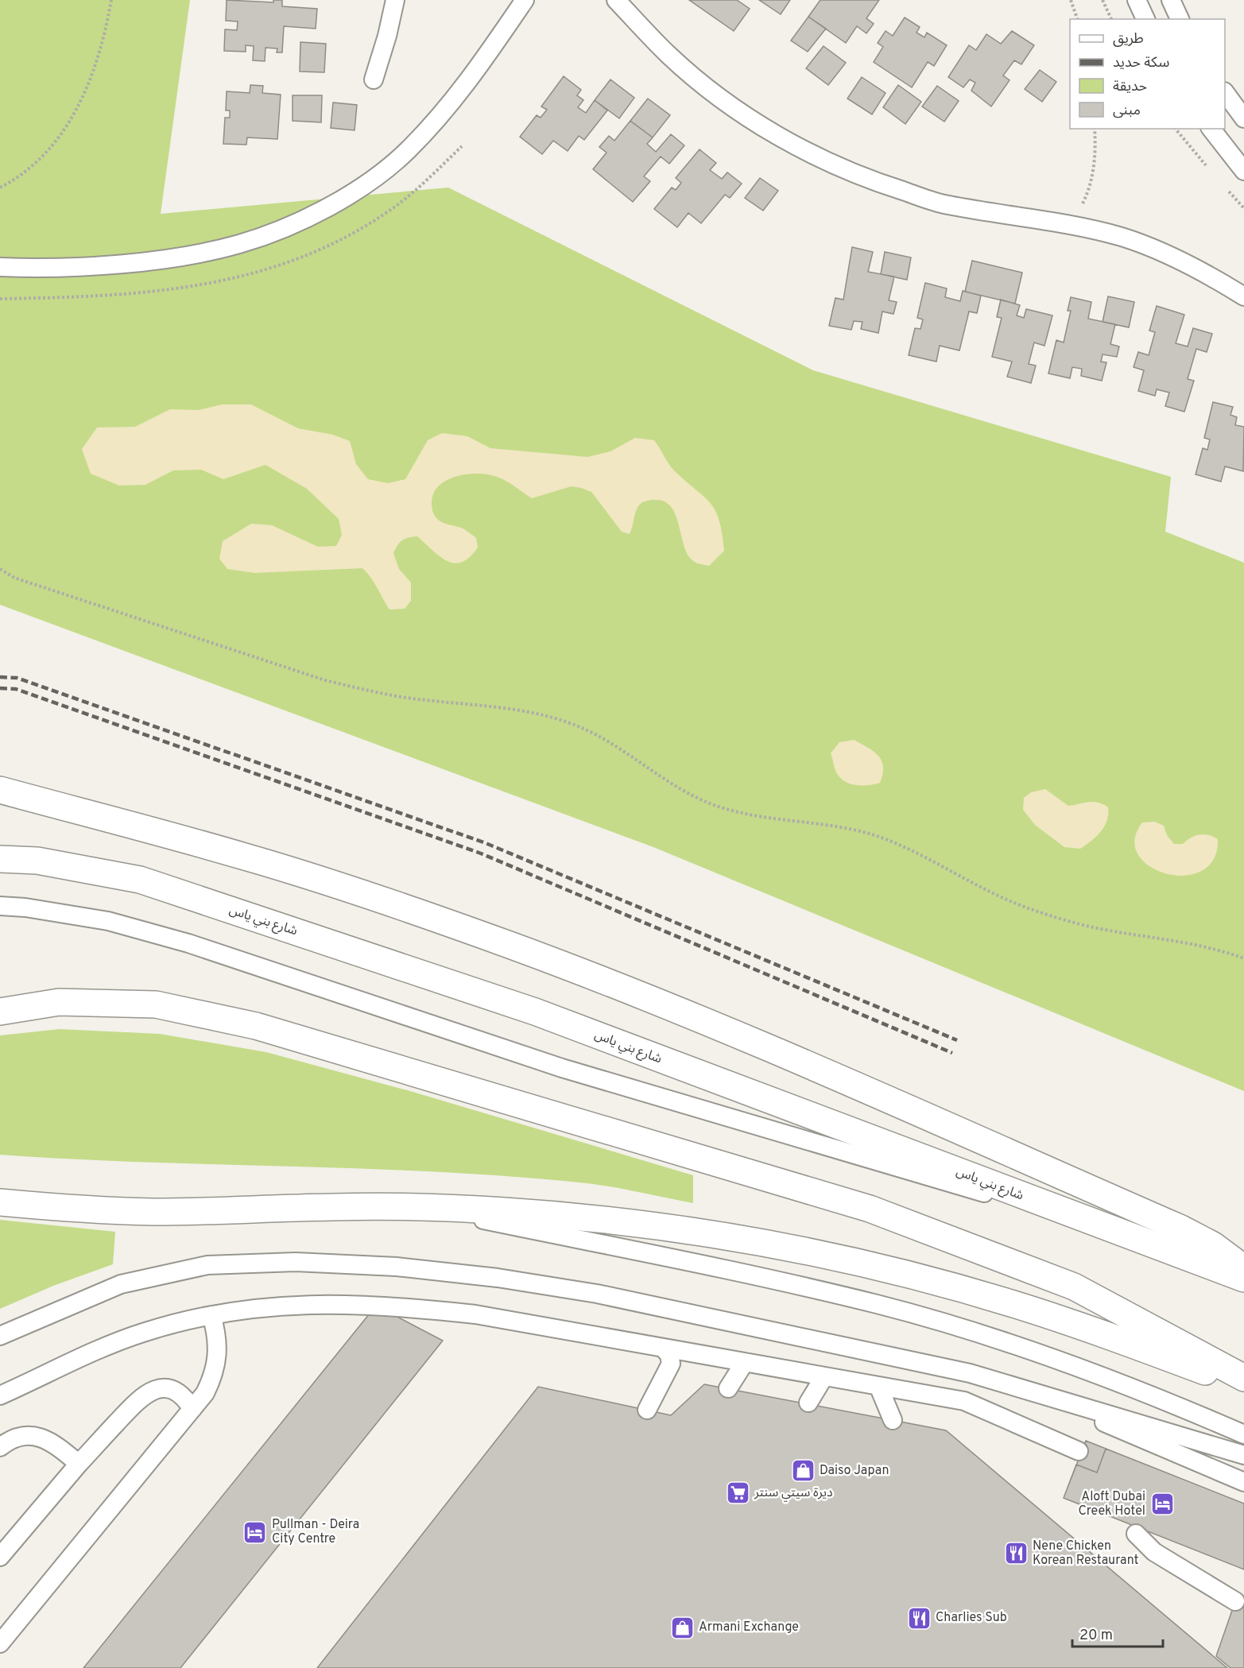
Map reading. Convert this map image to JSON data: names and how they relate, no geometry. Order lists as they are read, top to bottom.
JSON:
{
  "streets": {
    "main road": ["شارع بني ياس"]
  },
  "places": {
    "shop": ["Daiso Japan", "Armani Exchange"],
    "supermarket": ["ديرة سيتي سنتر"],
    "hotel": ["Aloft Dubai Creek Hotel", "Pullman - Deira City Centre"],
    "restaurant": ["Nene Chicken Korean Restaurant", "Charlies Sub"]
  },
  "legend": [
    "طريق",
    "سكة حديد",
    "حديقة",
    "مبنى"
  ],
  "scale_bar": "20 m"
}
